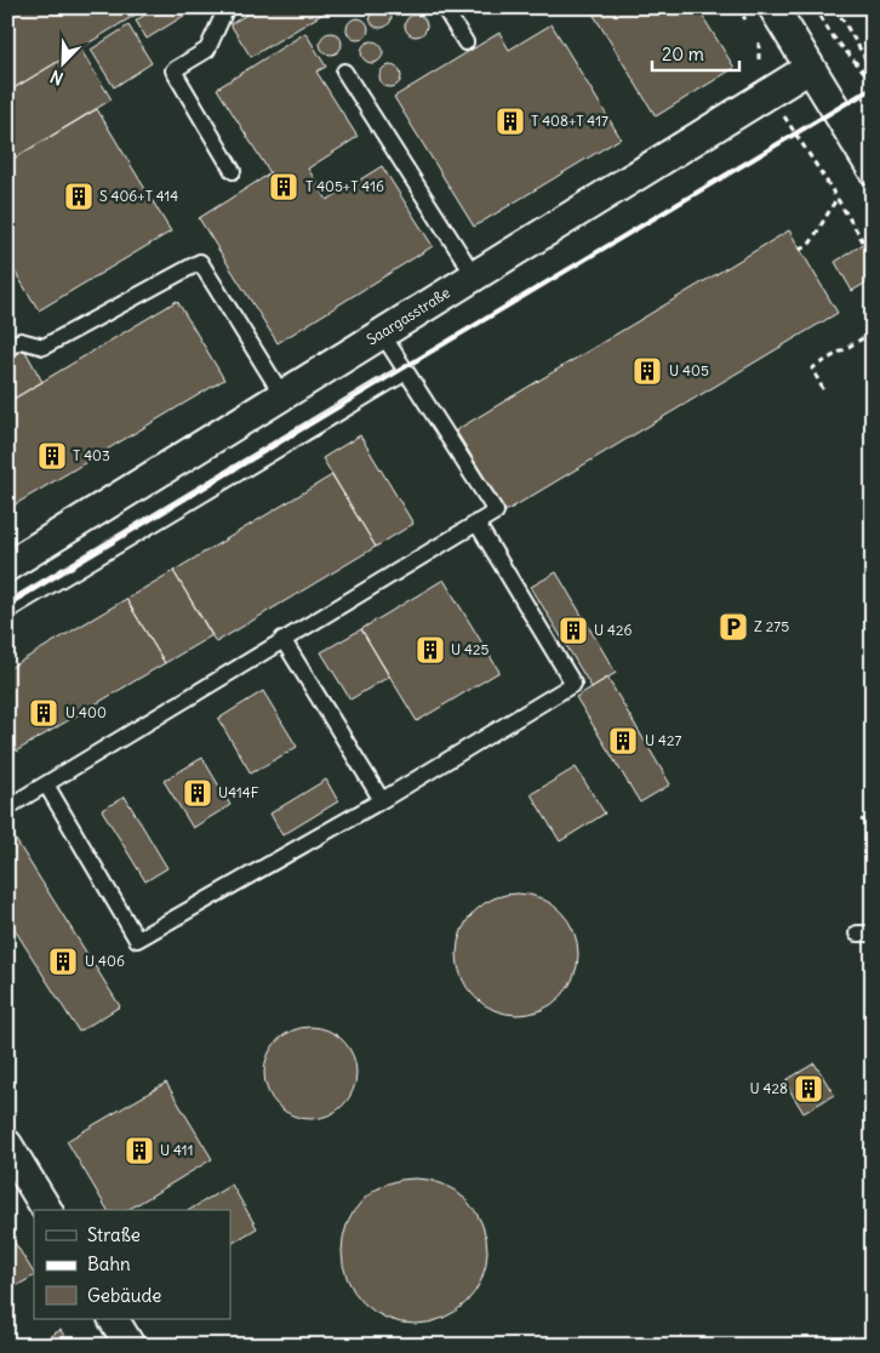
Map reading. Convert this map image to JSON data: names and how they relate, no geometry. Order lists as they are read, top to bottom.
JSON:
{
  "streets": {
    "street": ["Saargasstraße"]
  },
  "places": {
    "building": [
      "T 408+T 417",
      "T 405+T 416",
      "S 406+T 414",
      "U 405",
      "T 403",
      "U 426",
      "U 425",
      "U 400",
      "U 427",
      "U414F",
      "U 406",
      "U 428",
      "U 411"
    ],
    "parking": ["Z 275"]
  },
  "legend": ["Straße", "Bahn", "Gebäude"],
  "scale_bar": "20 m",
  "north": "bottom left"
}
